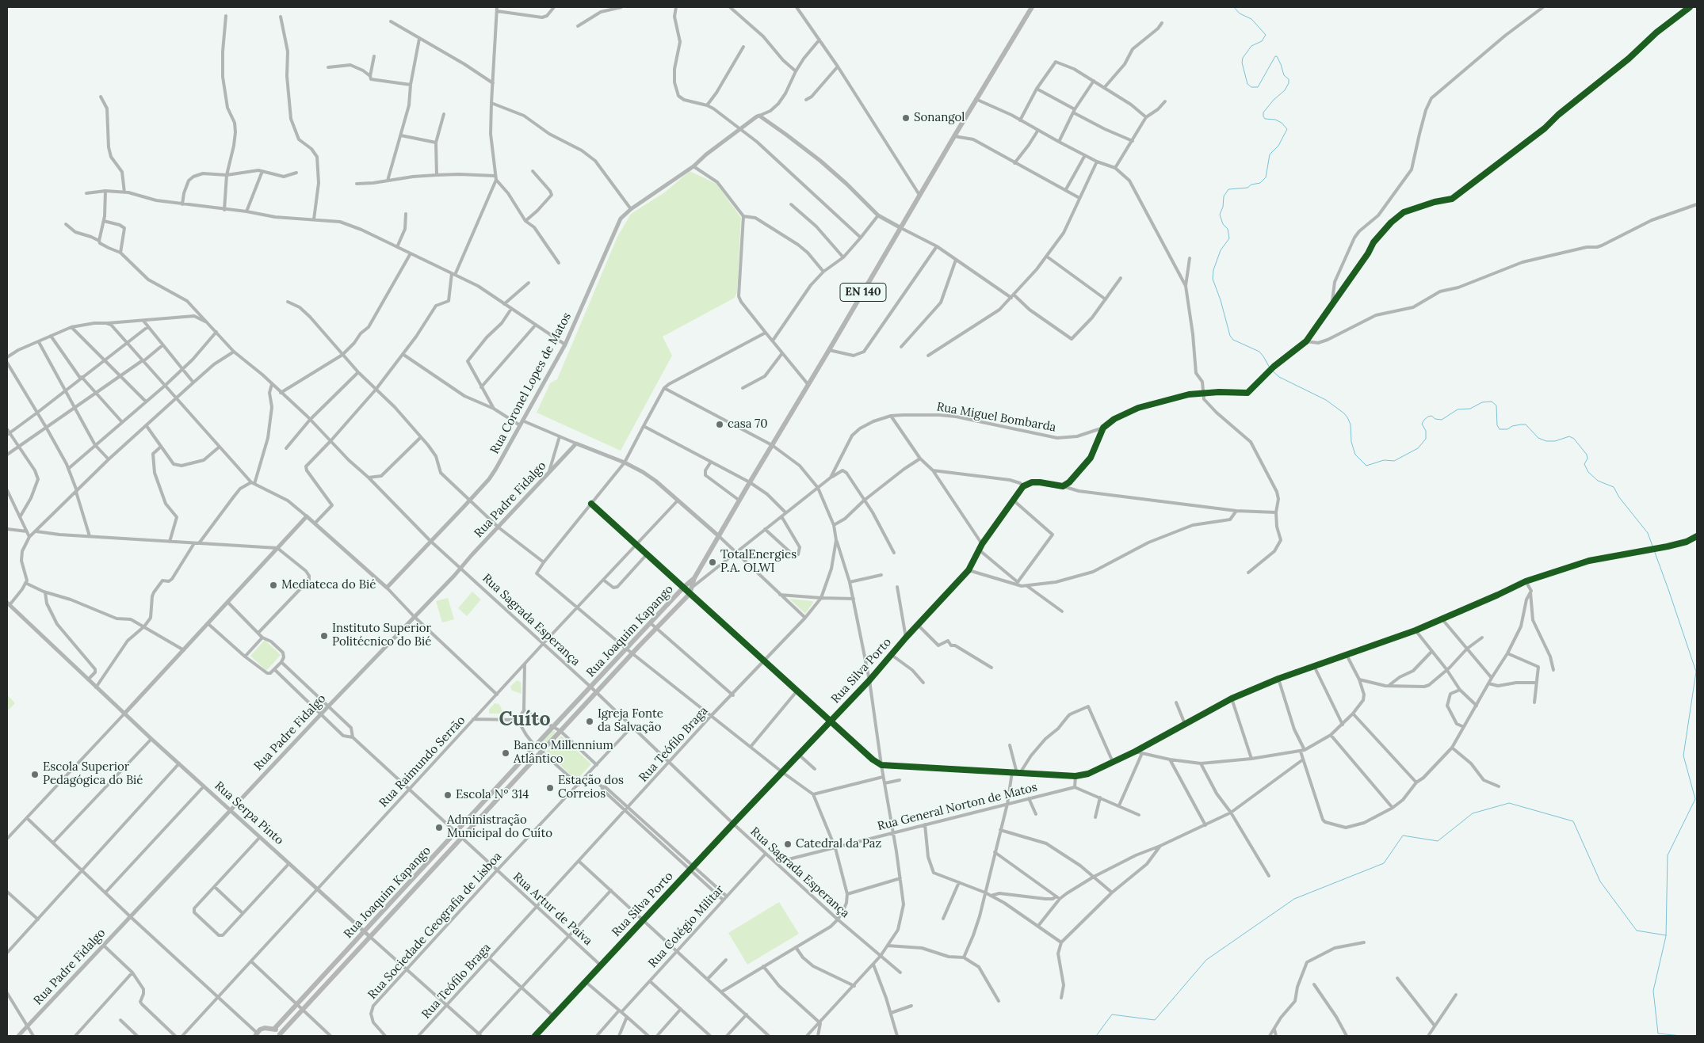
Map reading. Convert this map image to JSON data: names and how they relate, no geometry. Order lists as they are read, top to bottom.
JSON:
{
  "streets": {
    "main road": ["EN 140", "Rua Joaquim Kapango"],
    "street": [
      "Rua Coronel Lopes de Matos",
      "Rua Miguel Bombarda",
      "Rua Padre Fidalgo",
      "Rua Sagrada Esperança",
      "Rua Silva Porto",
      "Rua Teófilo Braga",
      "Rua Raimundo Serrão",
      "Rua General Norton de Matos",
      "Rua Serpa Pinto",
      "Rua Artur de Paiva",
      "Rua Sociedade Geografia de Lisboa",
      "Rua Colégio Militar"
    ]
  },
  "crossings": [
    ["EN 140", "Rua Joaquim Kapango"],
    ["EN 140", "Rua Teófilo Braga"],
    ["Rua Coronel Lopes de Matos", "Rua Sagrada Esperança"],
    ["Rua Miguel Bombarda", "Rua Joaquim Kapango"],
    ["Rua Miguel Bombarda", "Rua Teófilo Braga"],
    ["Rua Padre Fidalgo", "Rua Sagrada Esperança"],
    ["Rua Padre Fidalgo", "Rua Serpa Pinto"],
    ["Rua Sagrada Esperança", "Rua Joaquim Kapango"],
    ["Rua Sagrada Esperança", "Rua Silva Porto"],
    ["Rua Sagrada Esperança", "Rua Teófilo Braga"],
    ["Rua Sagrada Esperança", "Rua Raimundo Serrão"],
    ["Rua Sagrada Esperança", "Rua General Norton de Matos"],
    ["Rua Sagrada Esperança", "Rua Sociedade Geografia de Lisboa"],
    ["Rua Sagrada Esperança", "Rua Colégio Militar"],
    ["Rua Joaquim Kapango", "Rua Serpa Pinto"],
    ["Rua Joaquim Kapango", "Rua Artur de Paiva"],
    ["Rua Silva Porto", "Rua Artur de Paiva"],
    ["Rua Teófilo Braga", "Rua Serpa Pinto"],
    ["Rua Teófilo Braga", "Rua Artur de Paiva"],
    ["Rua Raimundo Serrão", "Rua Serpa Pinto"],
    ["Rua Raimundo Serrão", "Rua Artur de Paiva"],
    ["Rua Serpa Pinto", "Rua Sociedade Geografia de Lisboa"],
    ["Rua Artur de Paiva", "Rua Sociedade Geografia de Lisboa"]
  ],
  "districts": ["Cuíto"],
  "places": [
    "Sonangol",
    "casa 70",
    "TotalEnergies P.A. OLWI",
    "Mediateca do Bié",
    "Instituto Superior Politécnico do Bié",
    "Igreja Fonte da Salvação",
    "Banco Millennium Atlântico",
    "Escola Superior Pedagógica do Bié",
    "Estação dos Correios",
    "Escola Nº 314",
    "Administração Municipal do Cuíto",
    "Catedral da Paz"
  ]
}
